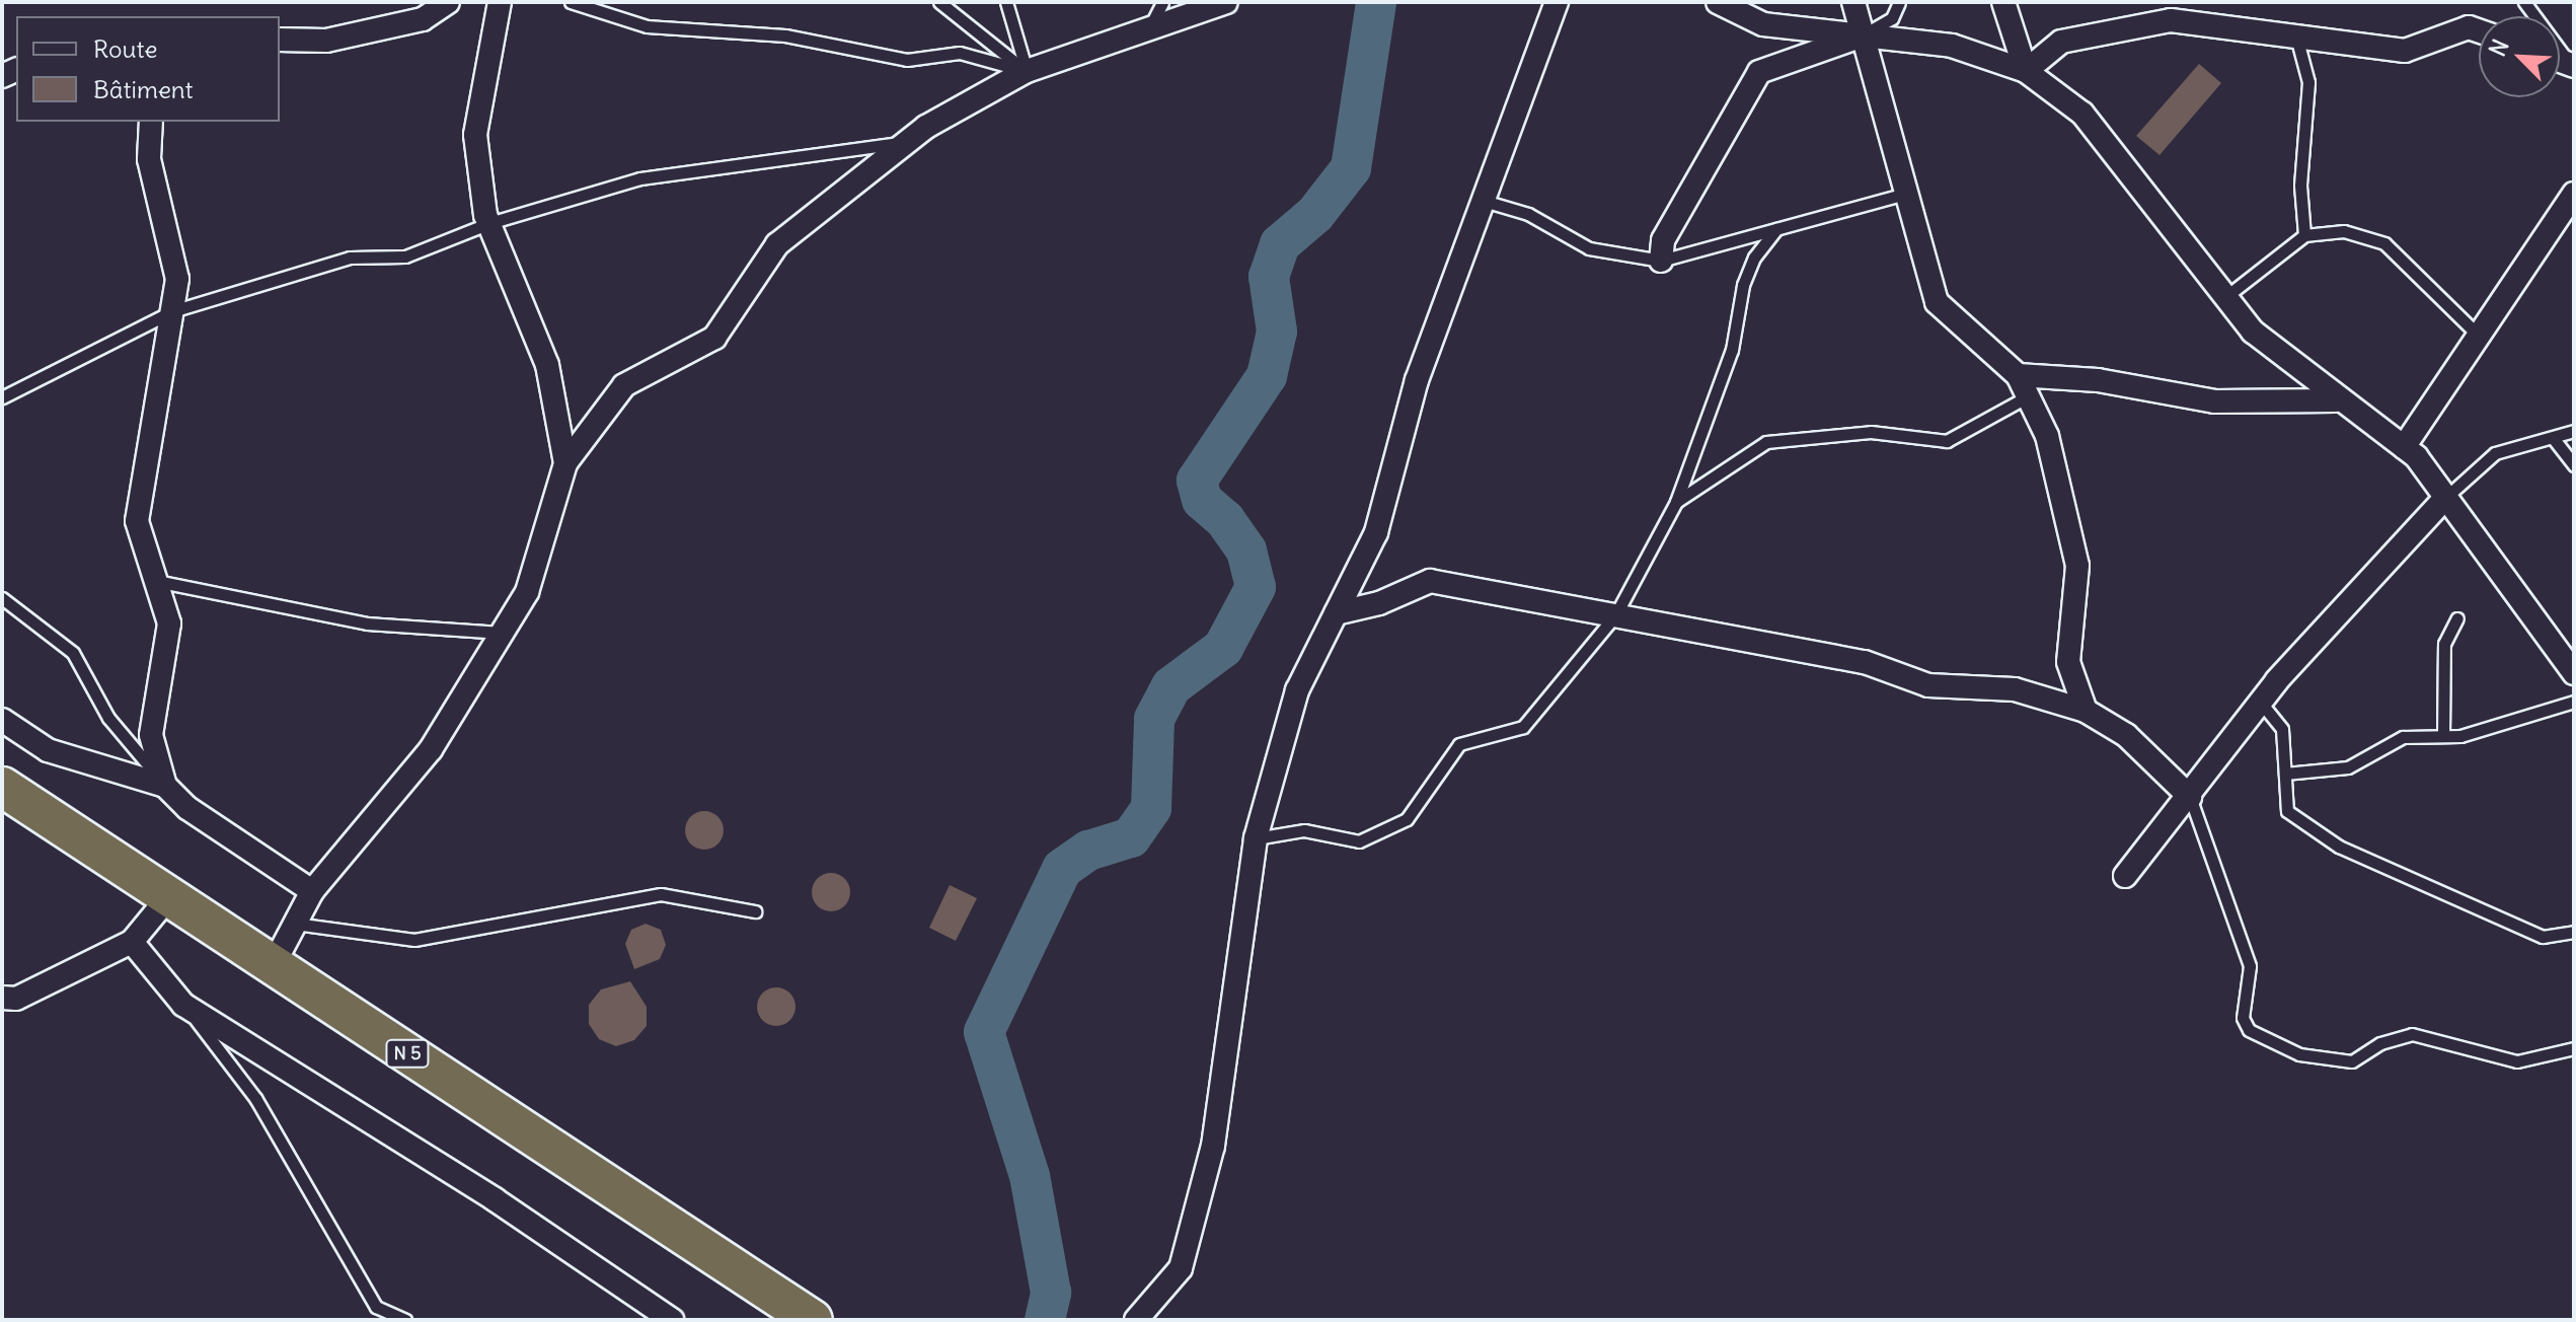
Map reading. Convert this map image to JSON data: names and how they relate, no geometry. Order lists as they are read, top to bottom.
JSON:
{
  "streets": {
    "highway": ["N 5"]
  },
  "legend": ["Route", "Bâtiment"],
  "north": "top left"
}
